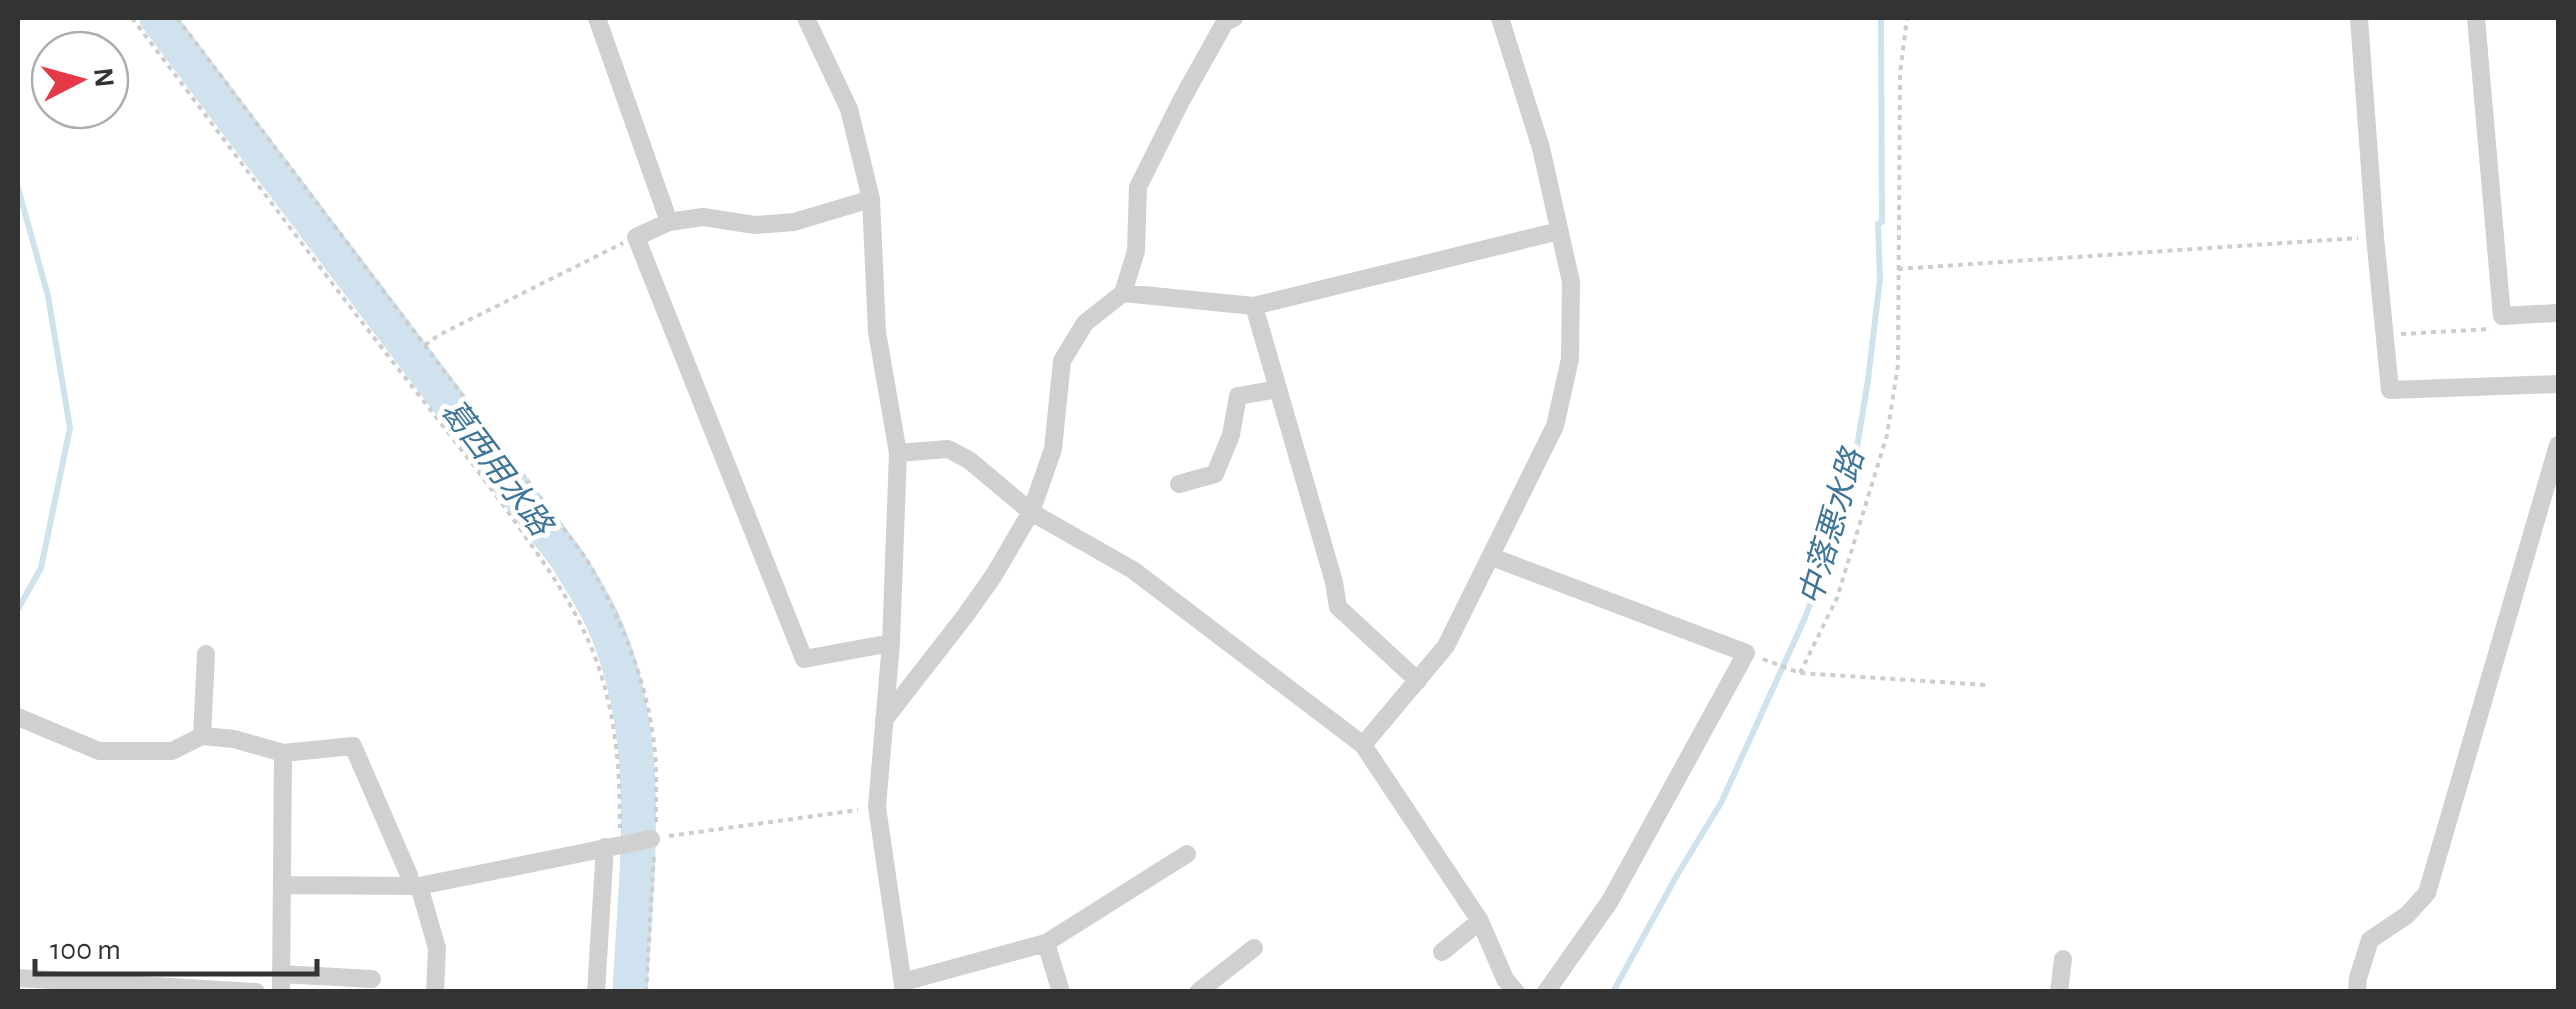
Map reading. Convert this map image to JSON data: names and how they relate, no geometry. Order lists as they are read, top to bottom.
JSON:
{
  "water": ["葛西用水路", "中落悪水路"],
  "scale_bar": "100 m",
  "north": "right"
}
